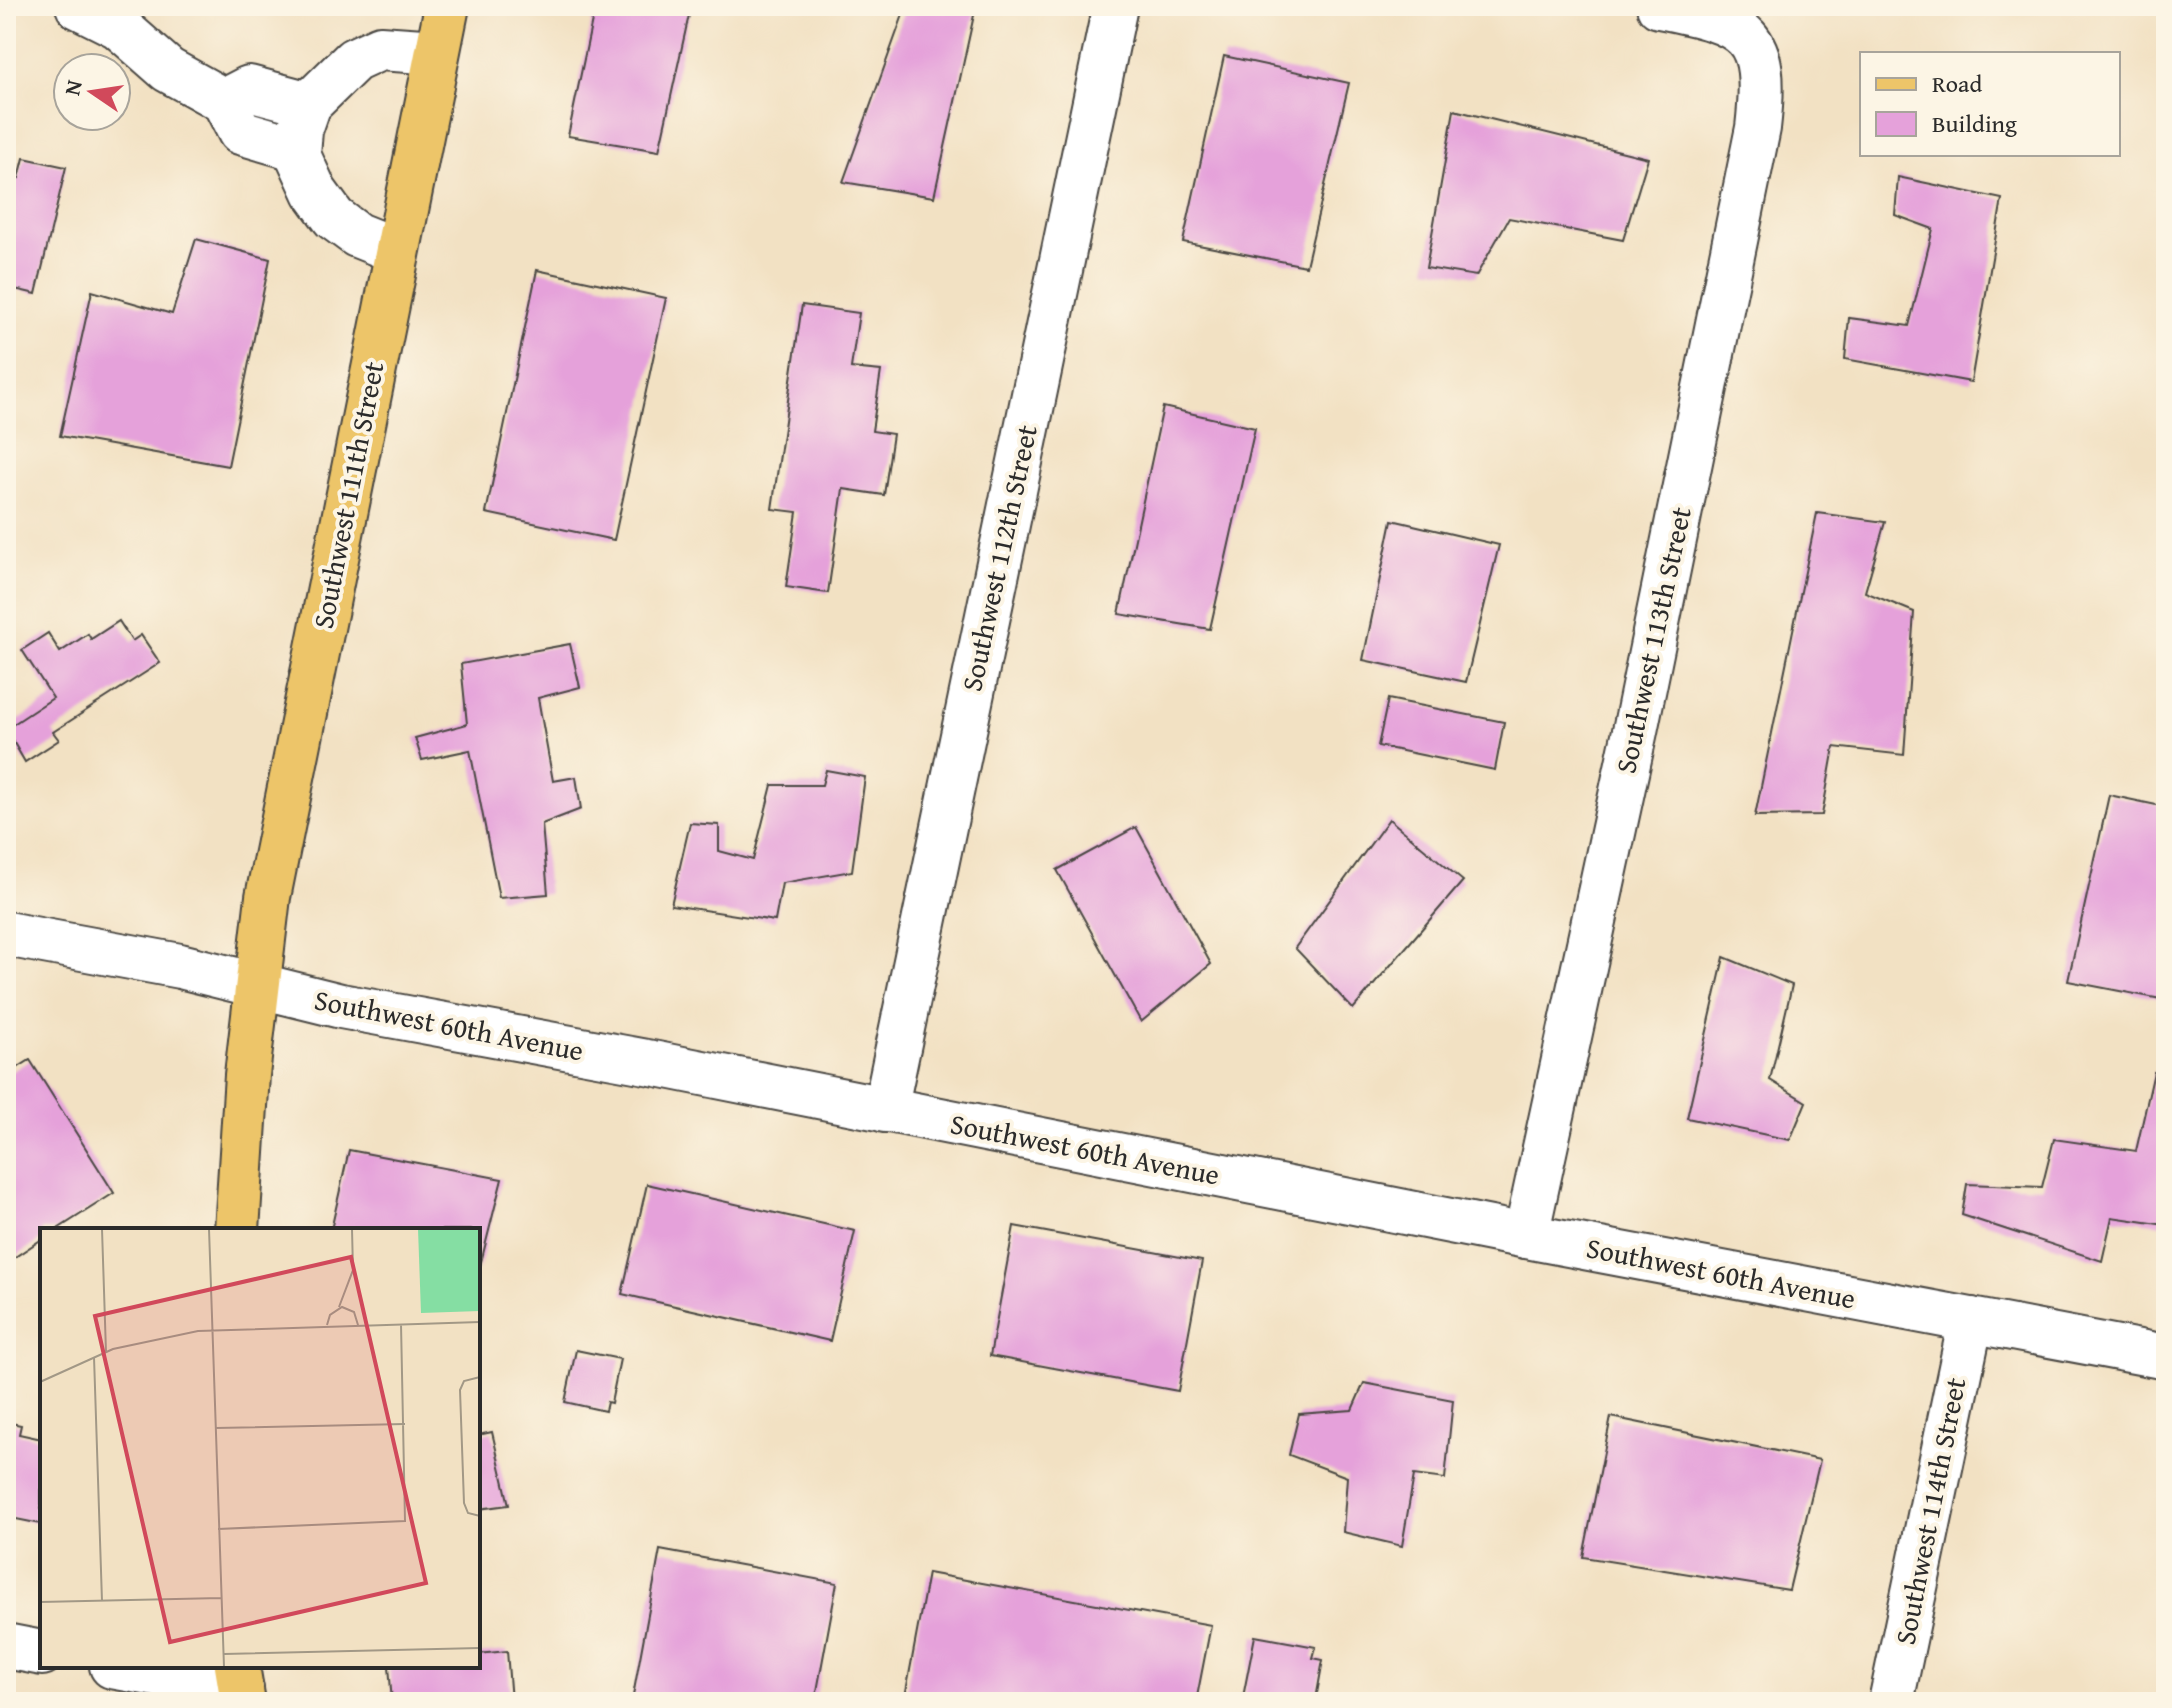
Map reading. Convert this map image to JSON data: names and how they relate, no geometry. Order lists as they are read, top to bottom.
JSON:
{
  "streets": {
    "main road": ["Southwest 111th Street"],
    "street": [
      "Southwest 112th Street",
      "Southwest 113th Street",
      "Southwest 60th Avenue",
      "Southwest 114th Street"
    ]
  },
  "crossings": [
    ["Southwest 111th Street", "Southwest 60th Avenue"],
    ["Southwest 112th Street", "Southwest 60th Avenue"],
    ["Southwest 113th Street", "Southwest 60th Avenue"],
    ["Southwest 60th Avenue", "Southwest 114th Street"]
  ],
  "legend": ["Road", "Building"],
  "north": "left"
}
